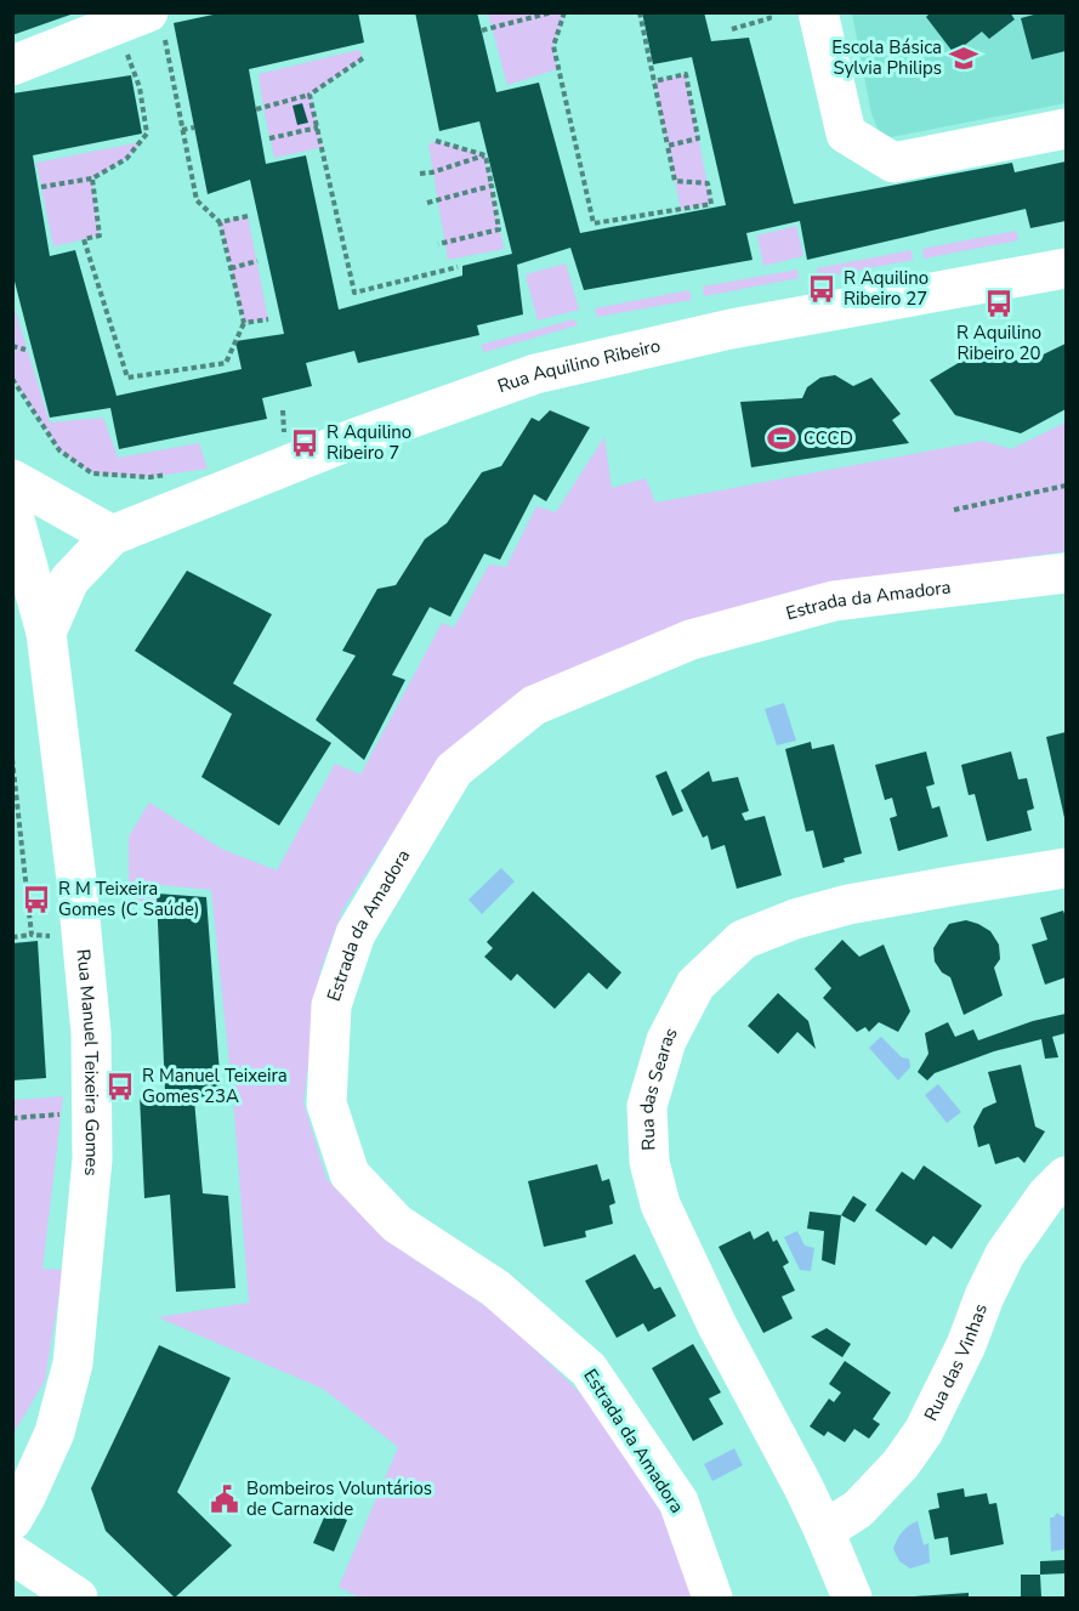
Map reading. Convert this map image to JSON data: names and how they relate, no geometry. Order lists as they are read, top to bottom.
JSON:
{
  "streets": {
    "street": [
      "Rua Aquilino Ribeiro",
      "Estrada da Amadora",
      "Rua Manuel Teixeira Gomes",
      "Rua das Searas",
      "Rua das Vinhas"
    ]
  },
  "crossings": [
    ["Rua Aquilino Ribeiro", "Rua Manuel Teixeira Gomes"],
    ["Rua das Searas", "Rua das Vinhas"]
  ],
  "places": {
    "school or university": ["Escola Básica Sylvia Philips"],
    "bus stop": [
      "R Aquilino Ribeiro 27",
      "R Aquilino Ribeiro 20",
      "R Aquilino Ribeiro 7",
      "R M Teixeira Gomes (C Saúde)",
      "R Manuel Teixeira Gomes 23A"
    ],
    "sports": ["CCCD"],
    "public building": ["Bombeiros Voluntários de Carnaxide"]
  }
}
